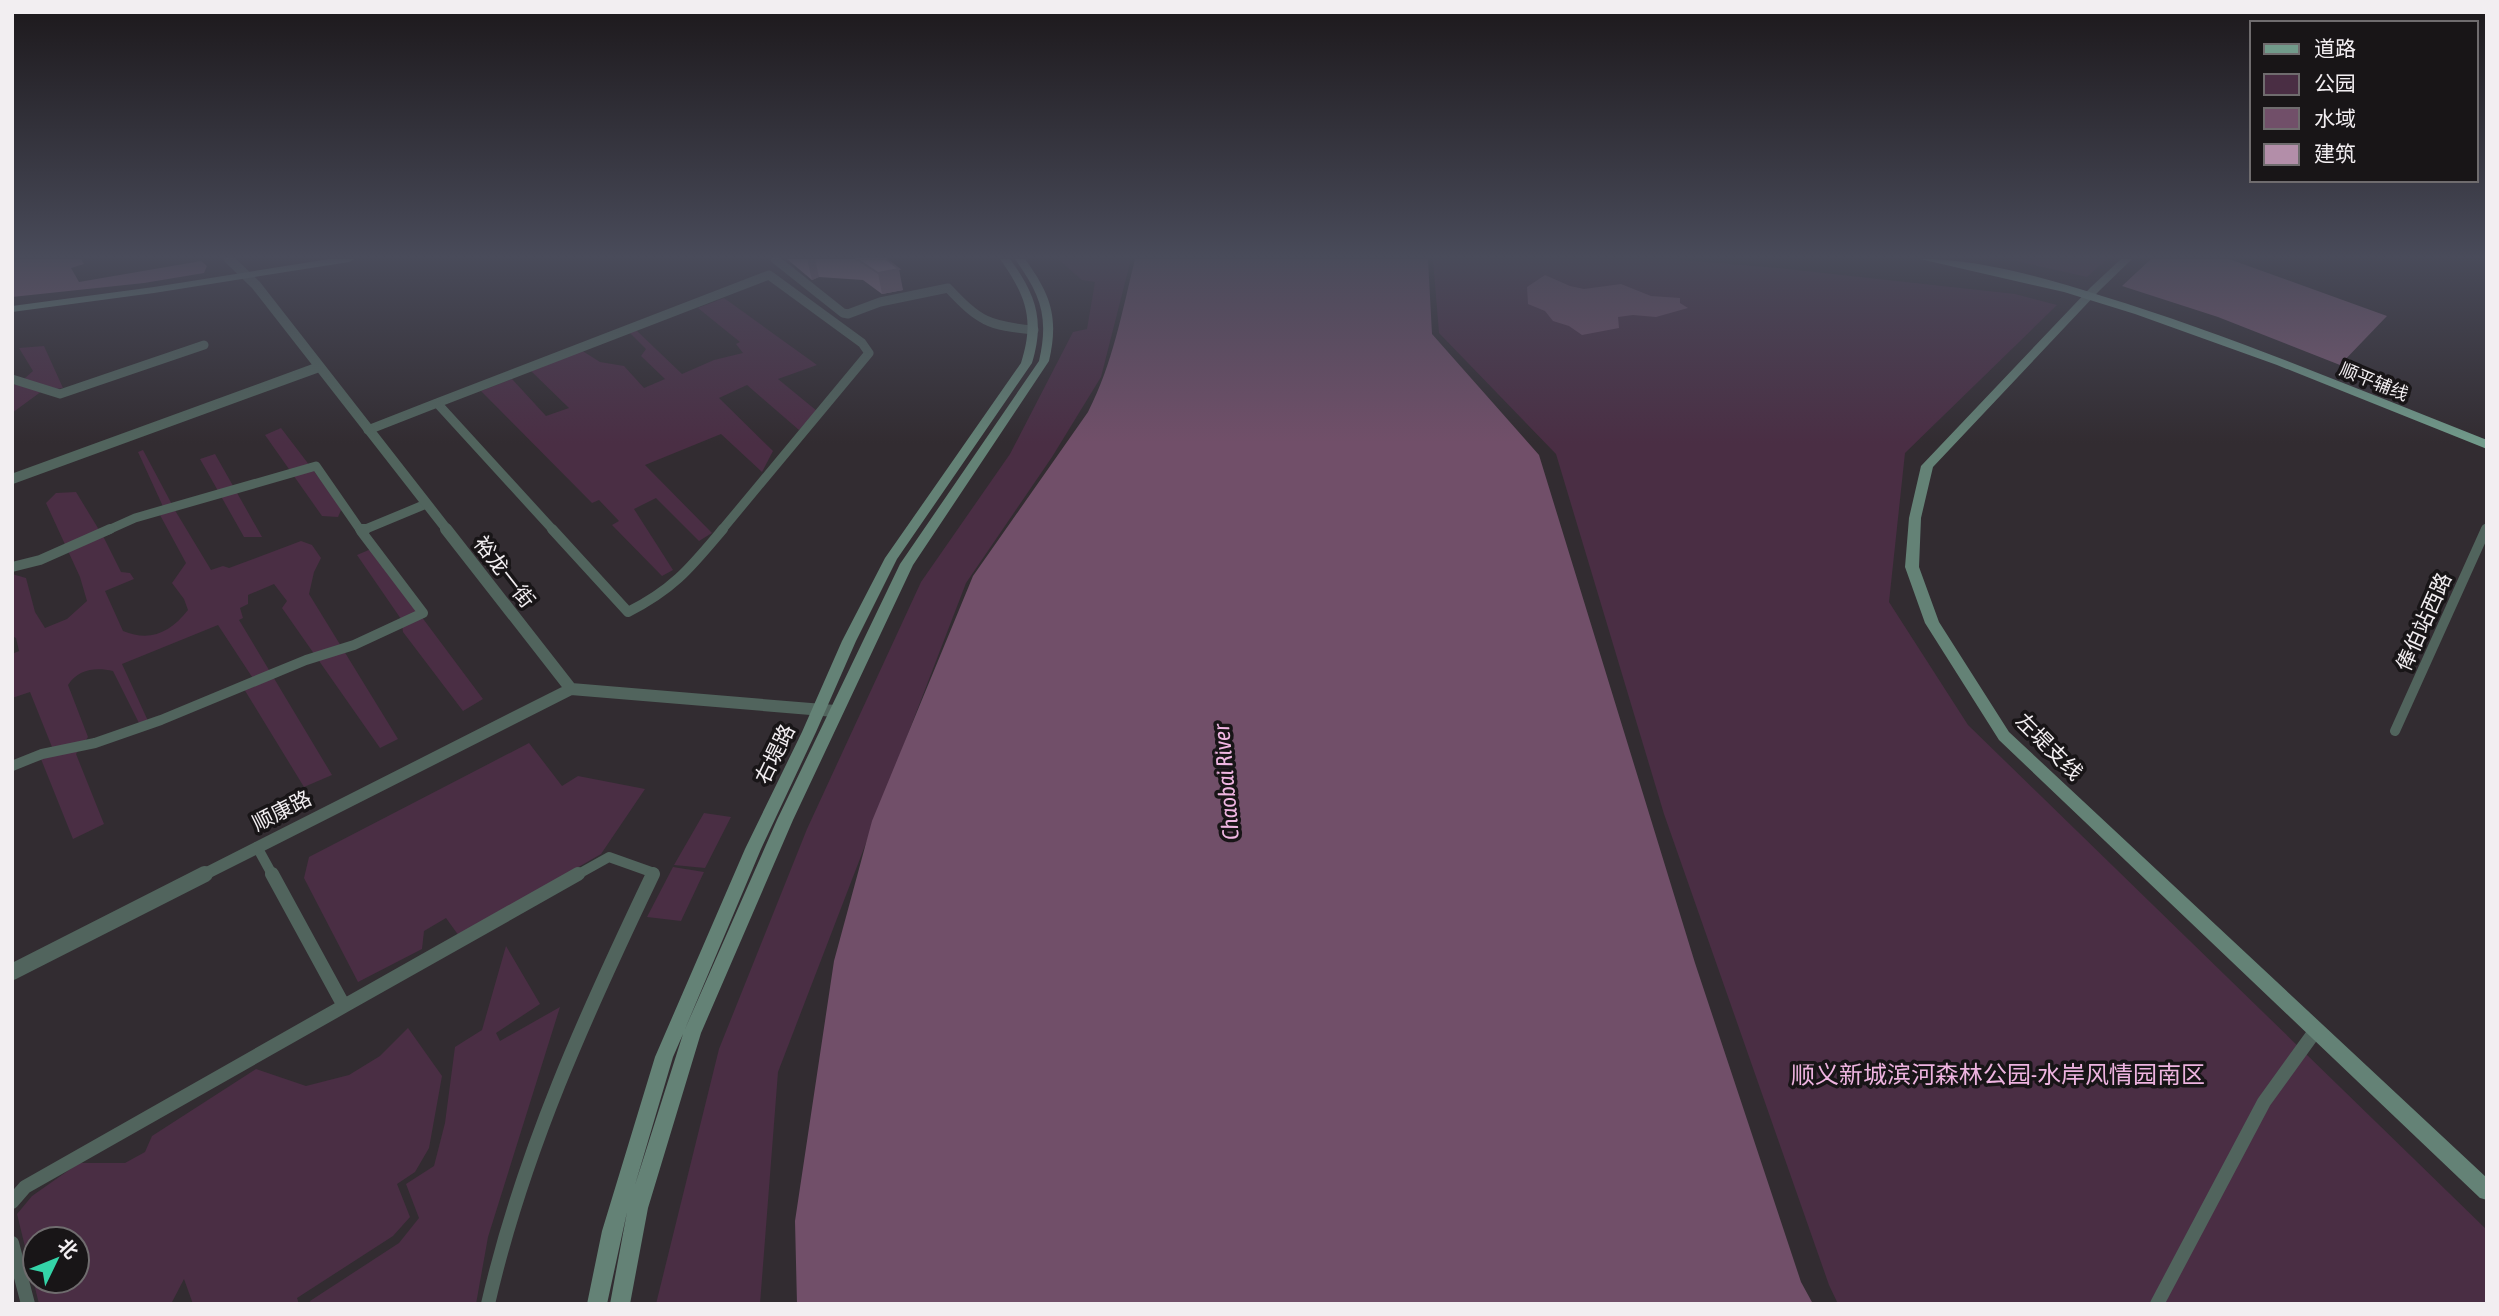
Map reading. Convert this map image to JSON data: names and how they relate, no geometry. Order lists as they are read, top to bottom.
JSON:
{
  "streets": {
    "main road": ["顺平辅线", "左堤支线", "右堤路"],
    "street": ["裕龙一街", "俸伯站西路", "顺康路"]
  },
  "crossings": [
    ["裕龙一街", "顺康路"]
  ],
  "water": ["Chaobai River"],
  "parks": ["顺义新城滨河森林公园-水岸风情园南区"],
  "legend": [
    "道路",
    "公园",
    "水域",
    "建筑"
  ],
  "north": "top right"
}
